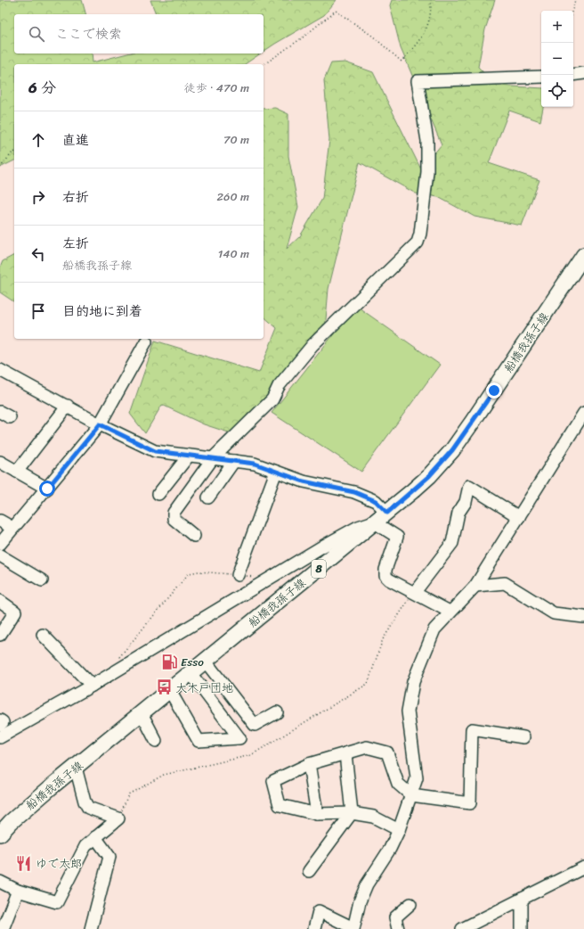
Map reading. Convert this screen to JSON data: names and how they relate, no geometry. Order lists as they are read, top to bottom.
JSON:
{
  "streets": {
    "main road": ["船橋我孫子線", "8"]
  },
  "places": {
    "fuel station": ["Esso"],
    "bus stop": ["大木戸団地"],
    "restaurant": ["ゆで太郎"]
  },
  "page": {
    "map_buttons": ["+", "−"],
    "search": "ここで検索",
    "heading": ["6 分", "徒歩 · 470 m"],
    "list": [
      ["直進", "70 m"],
      ["右折", "260 m"],
      ["左折", "船橋我孫子線", "140 m"],
      "目的地に到着"
    ]
  }
}
